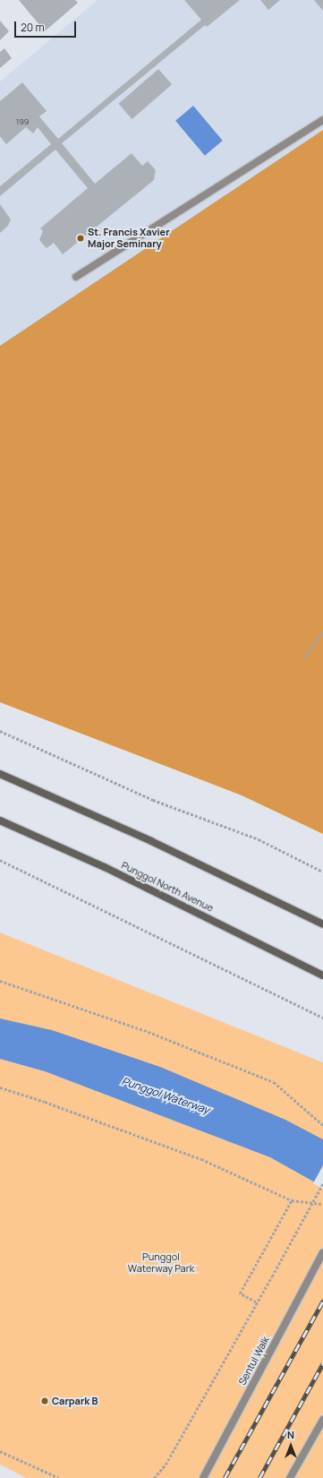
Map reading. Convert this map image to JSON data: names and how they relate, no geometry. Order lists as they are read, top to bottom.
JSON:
{
  "streets": {
    "main road": ["Punggol North Avenue"],
    "street": ["Sentul Walk"]
  },
  "water": ["Punggol Waterway"],
  "parks": ["Punggol Waterway Park"],
  "places": ["St. Francis Xavier Major Seminary", "Carpark B"],
  "house_numbers": ["199"],
  "scale_bar": "20 m",
  "north": "top"
}
